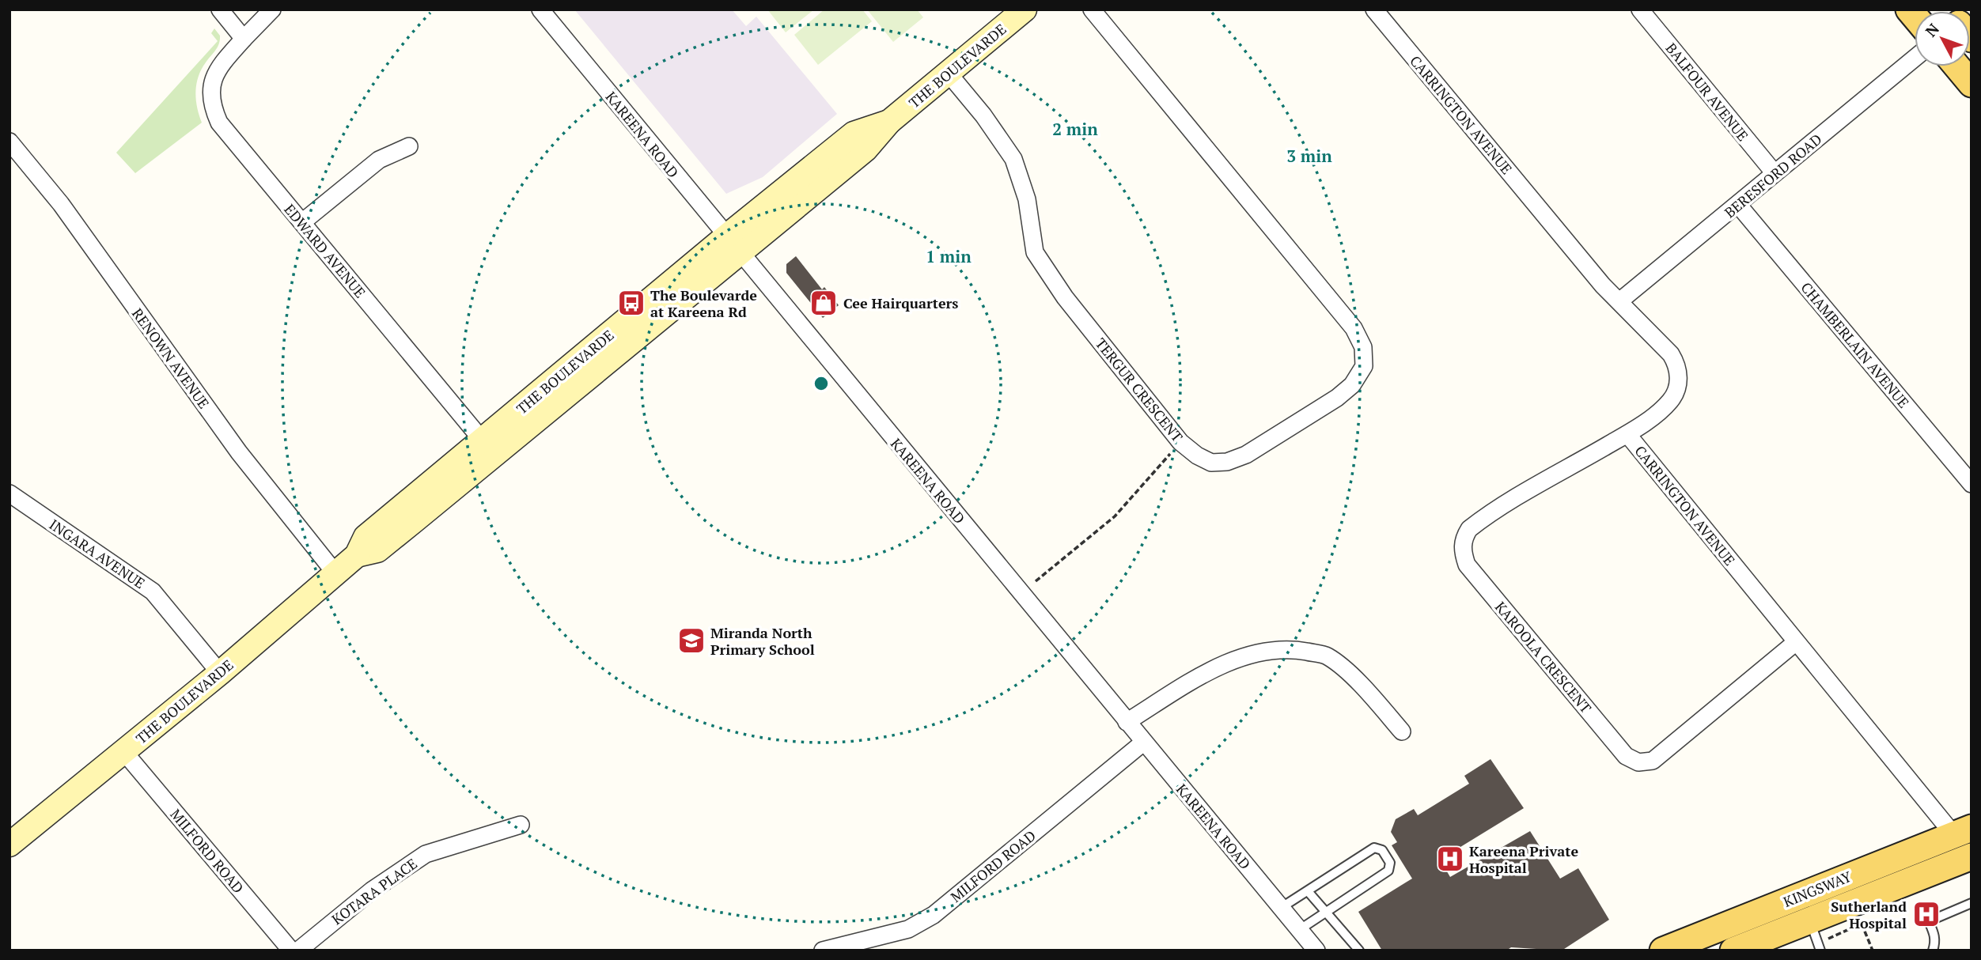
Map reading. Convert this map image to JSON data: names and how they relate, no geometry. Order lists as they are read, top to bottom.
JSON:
{
  "streets": {
    "main road": ["THE BOULEVARDE", "CARRINGTON AVENUE", "KINGSWAY"],
    "street": [
      "BALFOUR AVENUE",
      "KAREENA ROAD",
      "BERESFORD ROAD",
      "EDWARD AVENUE",
      "CHAMBERLAIN AVENUE",
      "RENOWN AVENUE",
      "TERGUR CRESCENT",
      "INGARA AVENUE",
      "KAROOLA CRESCENT",
      "MILFORD ROAD",
      "KOTARA PLACE"
    ]
  },
  "crossings": [
    ["THE BOULEVARDE", "KAREENA ROAD"],
    ["THE BOULEVARDE", "EDWARD AVENUE"],
    ["THE BOULEVARDE", "RENOWN AVENUE"],
    ["THE BOULEVARDE", "TERGUR CRESCENT"],
    ["THE BOULEVARDE", "INGARA AVENUE"],
    ["THE BOULEVARDE", "MILFORD ROAD"],
    ["BALFOUR AVENUE", "BERESFORD ROAD"],
    ["CARRINGTON AVENUE", "BERESFORD ROAD"],
    ["CARRINGTON AVENUE", "KAROOLA CRESCENT"],
    ["CARRINGTON AVENUE", "KINGSWAY"],
    ["KAREENA ROAD", "MILFORD ROAD"],
    ["BERESFORD ROAD", "CHAMBERLAIN AVENUE"]
  ],
  "places": {
    "bus stop": ["The Boulevarde at Kareena Rd"],
    "shop": ["Cee Hairquarters"],
    "school or university": ["Miranda North Primary School"],
    "hospital": ["Kareena Private Hospital", "Sutherland Hospital"]
  },
  "north": "top left",
  "rings": ["2 min", "3 min", "1 min"]
}
